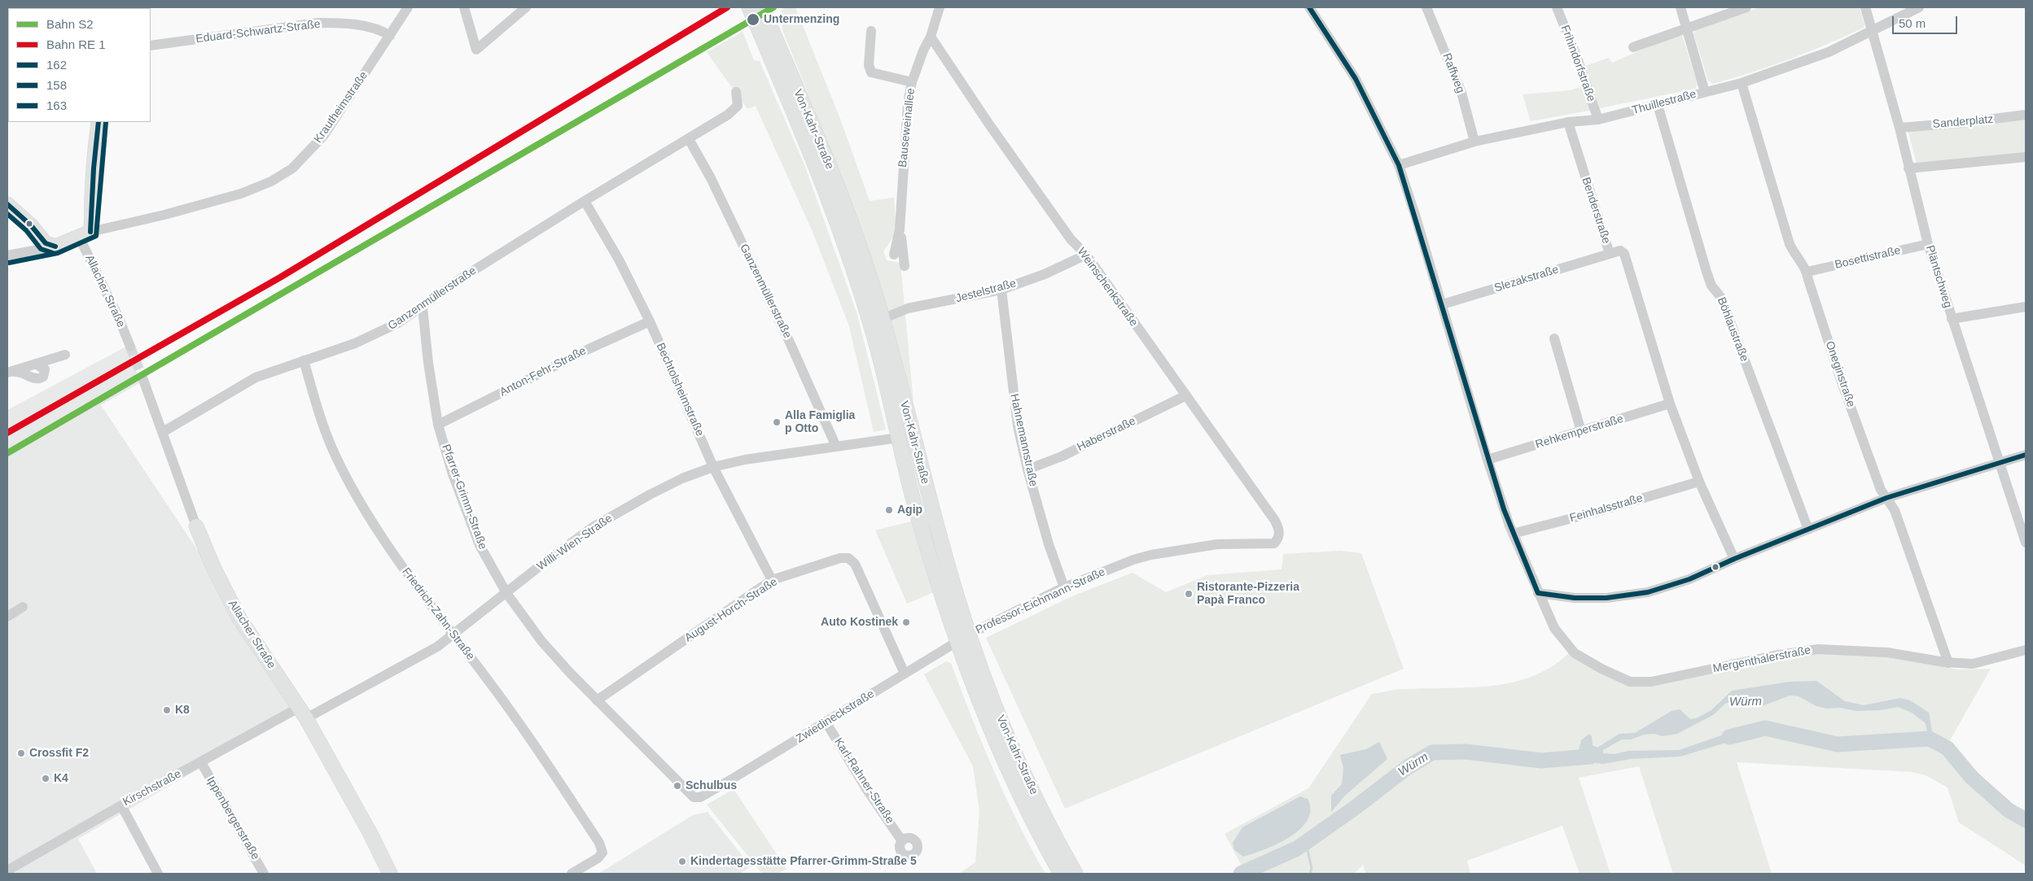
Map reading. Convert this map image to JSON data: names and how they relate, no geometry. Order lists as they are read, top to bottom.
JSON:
{
  "streets": {
    "main road": ["Von-Kahr-Straße", "Allacher Straße"],
    "street": [
      "Eduard-Schwartz-Straße",
      "Frihindorfstraße",
      "Raffweg",
      "Thuillestraße",
      "Krautheimstraße",
      "Sanderplatz",
      "Bauseweinallee",
      "Benderstraße",
      "Bosettistraße",
      "Pläntschweg",
      "Slezakstraße",
      "Weinschenkstraße",
      "Ganzenmüllerstraße",
      "Jestelstraße",
      "Böhlaustraße",
      "Anton-Fehr-Straße",
      "Oneginstraße",
      "Bechtolsheimstraße",
      "Rehkemperstraße",
      "Haberstraße",
      "Hahnemannstraße",
      "Pfarrer-Grimm-Straße",
      "Feinhalsstraße",
      "Willi-Wien-Straße",
      "Professor-Eichmann-Straße",
      "August-Horch-Straße",
      "Friedrich-Zahn-Straße",
      "Mergenthalerstraße",
      "Zwiedineckstraße",
      "Karl-Rahner-Straße",
      "Kirschstraße",
      "Ippenbergerstraße"
    ]
  },
  "crossings": [
    ["Eduard-Schwartz-Straße", "Krautheimstraße"],
    ["Frihindorfstraße", "Thuillestraße"],
    ["Raffweg", "Thuillestraße"],
    ["Thuillestraße", "Benderstraße"],
    ["Thuillestraße", "Pläntschweg"],
    ["Thuillestraße", "Böhlaustraße"],
    ["Thuillestraße", "Oneginstraße"],
    ["Thuillestraße", "Mergenthalerstraße"],
    ["Krautheimstraße", "Allacher Straße"],
    ["Sanderplatz", "Pläntschweg"],
    ["Bauseweinallee", "Weinschenkstraße"],
    ["Von-Kahr-Straße", "Jestelstraße"],
    ["Von-Kahr-Straße", "Willi-Wien-Straße"],
    ["Von-Kahr-Straße", "Professor-Eichmann-Straße"],
    ["Von-Kahr-Straße", "Zwiedineckstraße"],
    ["Benderstraße", "Slezakstraße"],
    ["Benderstraße", "Rehkemperstraße"],
    ["Benderstraße", "Feinhalsstraße"],
    ["Bosettistraße", "Pläntschweg"],
    ["Bosettistraße", "Oneginstraße"],
    ["Slezakstraße", "Mergenthalerstraße"],
    ["Weinschenkstraße", "Jestelstraße"],
    ["Weinschenkstraße", "Haberstraße"],
    ["Weinschenkstraße", "Professor-Eichmann-Straße"],
    ["Allacher Straße", "Ganzenmüllerstraße"],
    ["Allacher Straße", "Willi-Wien-Straße"],
    ["Allacher Straße", "Kirschstraße"],
    ["Ganzenmüllerstraße", "Bechtolsheimstraße"],
    ["Ganzenmüllerstraße", "Pfarrer-Grimm-Straße"],
    ["Ganzenmüllerstraße", "Willi-Wien-Straße"],
    ["Ganzenmüllerstraße", "Friedrich-Zahn-Straße"],
    ["Jestelstraße", "Hahnemannstraße"],
    ["Anton-Fehr-Straße", "Bechtolsheimstraße"],
    ["Anton-Fehr-Straße", "Pfarrer-Grimm-Straße"],
    ["Oneginstraße", "Mergenthalerstraße"],
    ["Bechtolsheimstraße", "Willi-Wien-Straße"],
    ["Bechtolsheimstraße", "August-Horch-Straße"],
    ["Rehkemperstraße", "Mergenthalerstraße"],
    ["Haberstraße", "Hahnemannstraße"],
    ["Hahnemannstraße", "Professor-Eichmann-Straße"],
    ["Pfarrer-Grimm-Straße", "Willi-Wien-Straße"],
    ["Pfarrer-Grimm-Straße", "August-Horch-Straße"],
    ["Pfarrer-Grimm-Straße", "Zwiedineckstraße"],
    ["Feinhalsstraße", "Mergenthalerstraße"],
    ["Willi-Wien-Straße", "Friedrich-Zahn-Straße"],
    ["Willi-Wien-Straße", "Kirschstraße"],
    ["Professor-Eichmann-Straße", "Zwiedineckstraße"],
    ["August-Horch-Straße", "Zwiedineckstraße"],
    ["Zwiedineckstraße", "Karl-Rahner-Straße"],
    ["Kirschstraße", "Ippenbergerstraße"]
  ],
  "water": ["Würm"],
  "places": [
    "Untermenzing",
    "Alla Famiglia p Otto",
    "Agip",
    "Ristorante-Pizzeria Papà Franco",
    "Auto Kostinek",
    "K8",
    "Crossfit F2",
    "K4",
    "Schulbus",
    "Kindertagesstätte Pfarrer-Grimm-Straße 5"
  ],
  "lines": [
    "rail line S2",
    "transit line 158",
    "transit line 162",
    "transit line 163"
  ],
  "legend": [
    "Bahn S2",
    "Bahn RE 1",
    "162",
    "158",
    "163"
  ],
  "scale_bar": "50 m"
}
